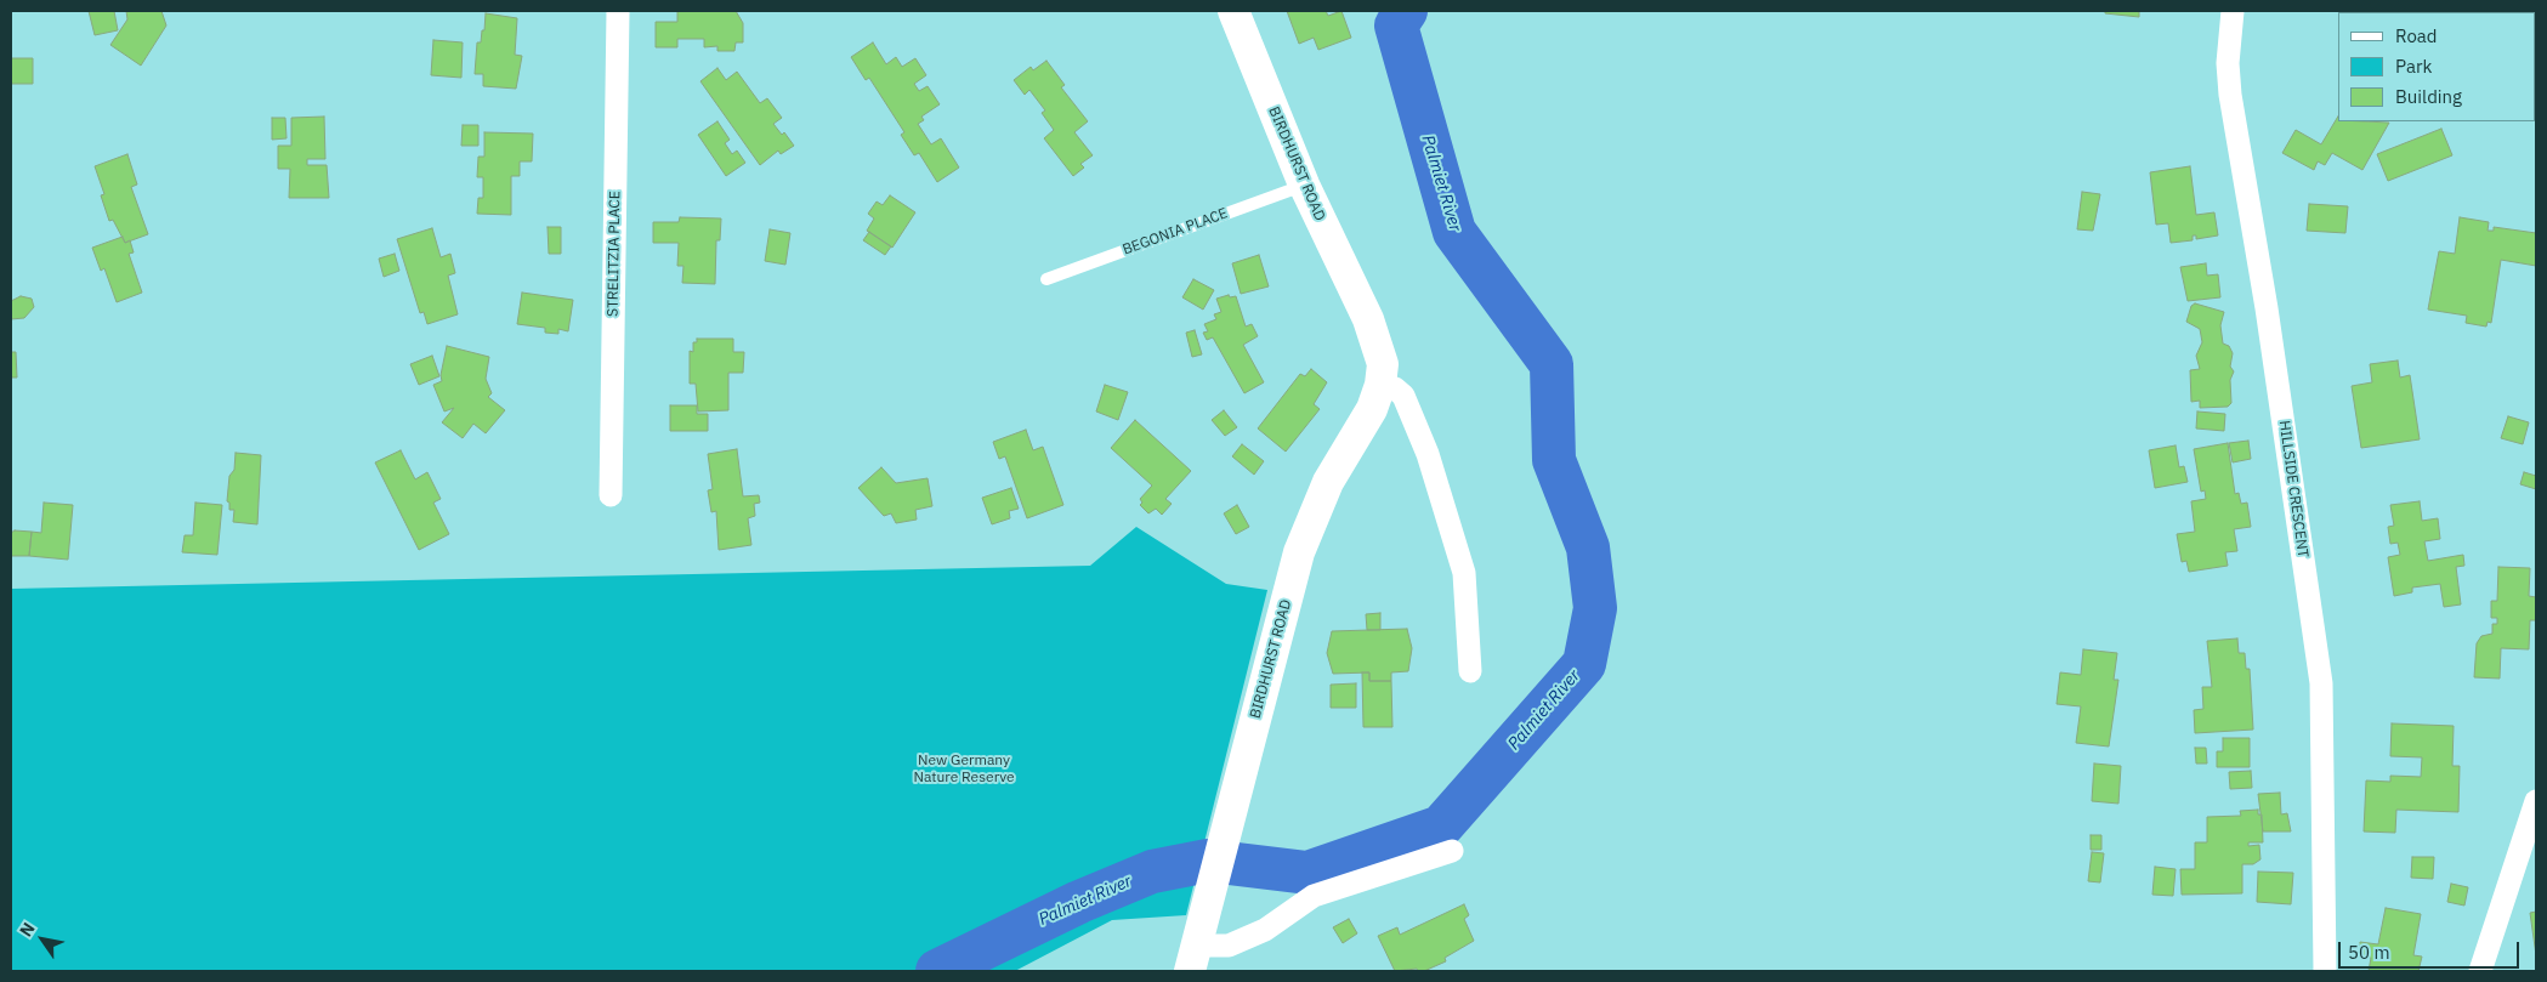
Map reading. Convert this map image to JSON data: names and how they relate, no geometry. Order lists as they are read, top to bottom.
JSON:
{
  "streets": {
    "street": ["BIRDHURST ROAD", "STRELITZIA PLACE", "HILLSIDE CRESCENT"],
    "lane": ["BEGONIA PLACE"]
  },
  "crossings": [
    ["BIRDHURST ROAD", "BEGONIA PLACE"]
  ],
  "water": ["Palmiet River"],
  "parks": ["New Germany Nature Reserve"],
  "legend": ["Road", "Park", "Building"],
  "scale_bar": "50 m",
  "north": "top left"
}
